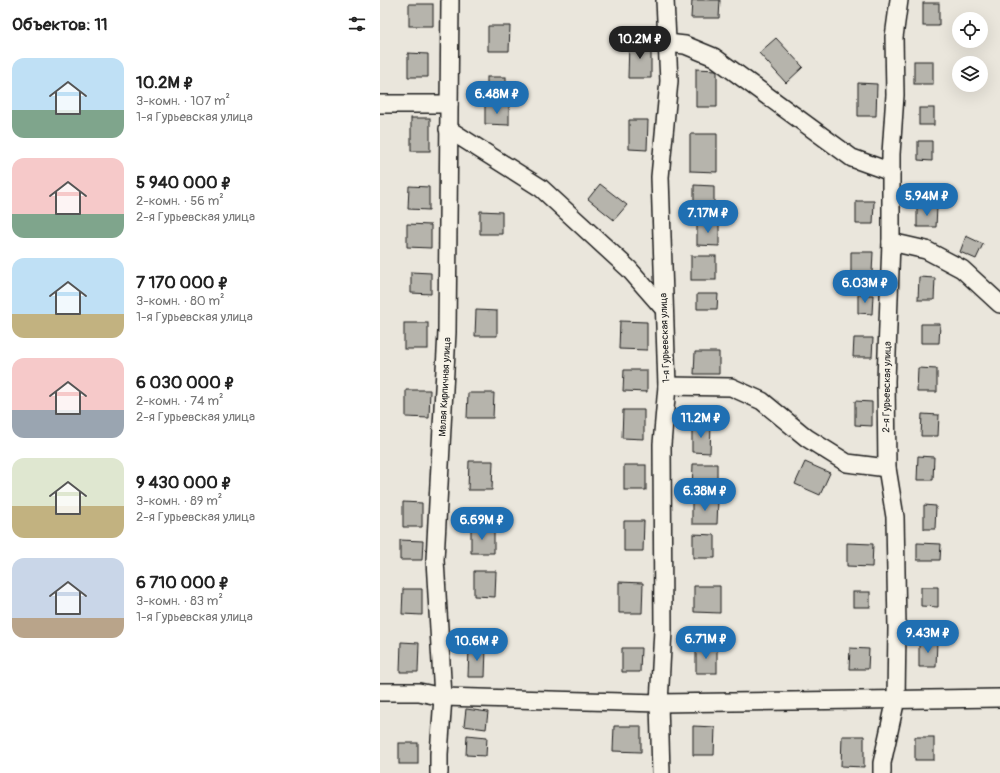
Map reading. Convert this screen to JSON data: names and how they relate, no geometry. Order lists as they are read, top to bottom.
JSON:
{
  "streets": {
    "street": ["1-я Гурьевская улица", "Малая Кирпичная улица", "2-я Гурьевская улица"]
  },
  "page": {
    "heading": "Объектов: 11",
    "price": [
      "10.2M ₽",
      "6.48M ₽",
      "5.94M ₽",
      "7.17M ₽",
      "6.03M ₽",
      "11.2M ₽",
      "6.38M ₽",
      "6.69M ₽",
      "9.43M ₽",
      "6.71M ₽",
      "10.6M ₽"
    ],
    "list": [
      {
        "name": "10.2M ₽",
        "note": "3-комн. · 107 m² · 1-я Гурьевская улица"
      },
      {
        "name": "5 940 000 ₽",
        "note": "2-комн. · 56 m² · 2-я Гурьевская улица"
      },
      {
        "name": "7 170 000 ₽",
        "note": "3-комн. · 80 m² · 1-я Гурьевская улица"
      },
      {
        "name": "6 030 000 ₽",
        "note": "2-комн. · 74 m² · 2-я Гурьевская улица"
      },
      {
        "name": "9 430 000 ₽",
        "note": "3-комн. · 89 m² · 2-я Гурьевская улица"
      },
      {
        "name": "6 710 000 ₽",
        "note": "3-комн. · 83 m² · 1-я Гурьевская улица"
      }
    ]
  }
}
